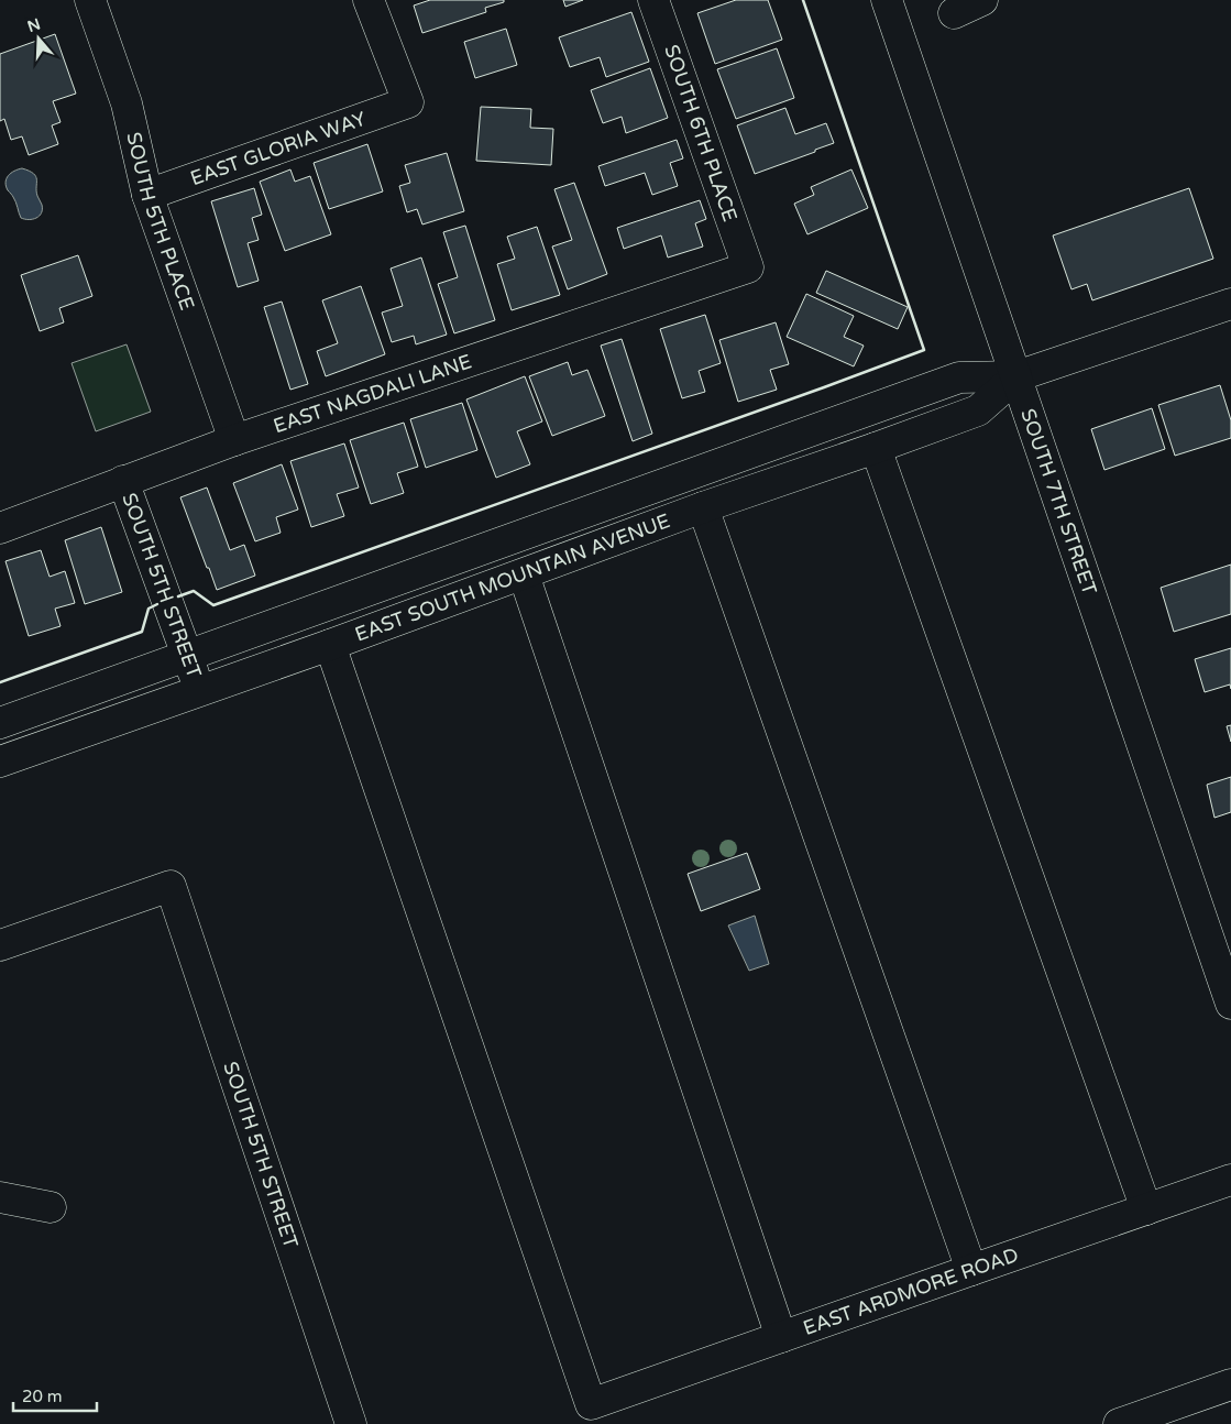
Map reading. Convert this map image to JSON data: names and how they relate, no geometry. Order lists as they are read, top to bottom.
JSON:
{
  "streets": {
    "street": [
      "SOUTH 6TH PLACE",
      "EAST GLORIA WAY",
      "SOUTH 5TH PLACE",
      "EAST NAGDALI LANE",
      "SOUTH 7TH STREET",
      "EAST SOUTH MOUNTAIN AVENUE",
      "SOUTH 5TH STREET",
      "EAST ARDMORE ROAD"
    ]
  },
  "crossings": [
    ["SOUTH 6TH PLACE", "EAST NAGDALI LANE"],
    ["EAST GLORIA WAY", "SOUTH 5TH PLACE"],
    ["SOUTH 5TH PLACE", "EAST NAGDALI LANE"],
    ["EAST NAGDALI LANE", "SOUTH 5TH STREET"],
    ["SOUTH 7TH STREET", "EAST SOUTH MOUNTAIN AVENUE"],
    ["EAST SOUTH MOUNTAIN AVENUE", "SOUTH 5TH STREET"],
    ["EAST SOUTH MOUNTAIN AVENUE", "EAST ARDMORE ROAD"]
  ],
  "scale_bar": "20 m",
  "north": "top"
}
